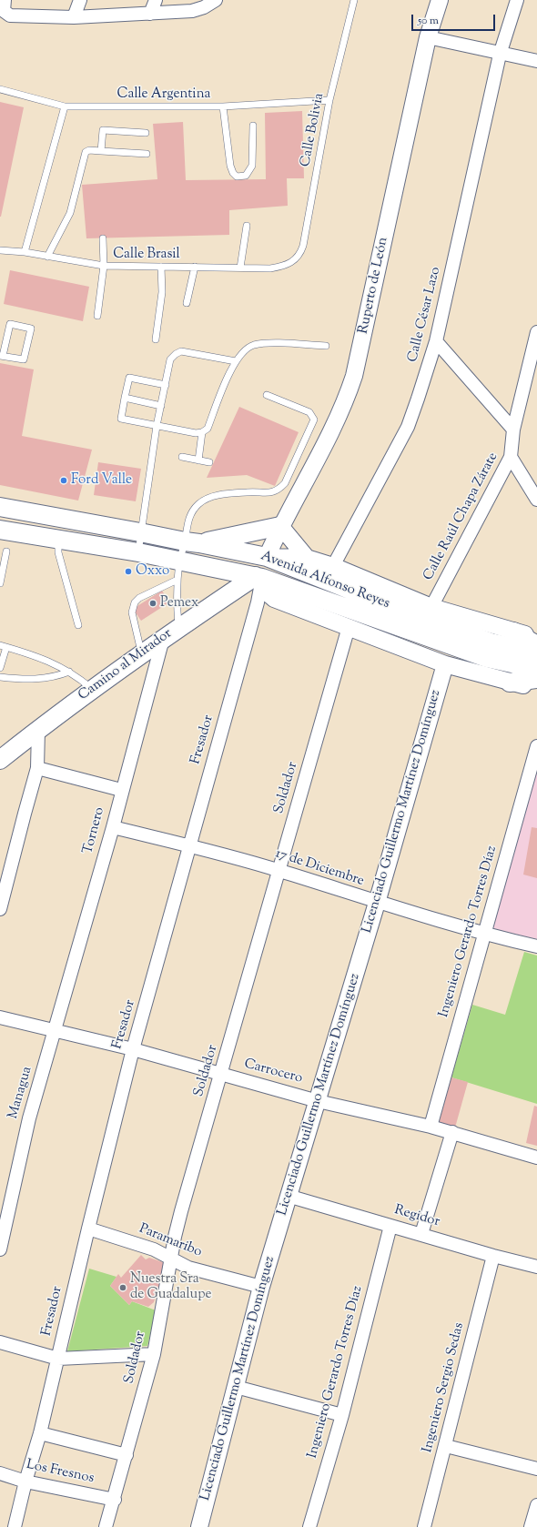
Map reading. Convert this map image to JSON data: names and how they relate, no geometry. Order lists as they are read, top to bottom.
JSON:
{
  "streets": {
    "main road": ["Avenida Alfonso Reyes", "Camino al Mirador"],
    "street": [
      "Ruperto de León",
      "Calle César Lazo",
      "Calle Raúl Chapa Zárate",
      "Fresador",
      "Soldador",
      "Licenciado Guillermo Martínez Domínguez",
      "Tornero",
      "17 de Diciembre",
      "Ingeniero Gerardo Torres Díaz",
      "Carrocero",
      "Managua",
      "Regidor",
      "Paramaribo",
      "Ingeniero Sergio Sedas",
      "Los Fresnos"
    ],
    "lane": ["Calle Argentina", "Calle Bolivia", "Calle Brasil"]
  },
  "crossings": [
    ["Calle Argentina", "Calle Bolivia"],
    ["Calle Bolivia", "Calle Brasil"],
    ["Ruperto de León", "Avenida Alfonso Reyes"],
    ["Avenida Alfonso Reyes", "Camino al Mirador"],
    ["Avenida Alfonso Reyes", "Fresador"],
    ["Camino al Mirador", "Fresador"],
    ["Camino al Mirador", "Tornero"],
    ["Fresador", "17 de Diciembre"],
    ["Fresador", "Carrocero"],
    ["Fresador", "Paramaribo"],
    ["Fresador", "Los Fresnos"],
    ["Soldador", "17 de Diciembre"],
    ["Soldador", "Carrocero"],
    ["Soldador", "Paramaribo"],
    ["Soldador", "Los Fresnos"],
    ["Licenciado Guillermo Martínez Domínguez", "17 de Diciembre"],
    ["Licenciado Guillermo Martínez Domínguez", "Carrocero"],
    ["Licenciado Guillermo Martínez Domínguez", "Regidor"],
    ["Licenciado Guillermo Martínez Domínguez", "Paramaribo"],
    ["Tornero", "17 de Diciembre"],
    ["Tornero", "Carrocero"],
    ["Tornero", "Managua"],
    ["17 de Diciembre", "Ingeniero Gerardo Torres Díaz"],
    ["Ingeniero Gerardo Torres Díaz", "Carrocero"],
    ["Ingeniero Gerardo Torres Díaz", "Regidor"],
    ["Carrocero", "Managua"],
    ["Regidor", "Ingeniero Sergio Sedas"]
  ],
  "places": [
    "Ford Valle",
    "Oxxo",
    "Pemex",
    "Nuestra Sra de Guadalupe"
  ],
  "scale_bar": "50 m"
}
